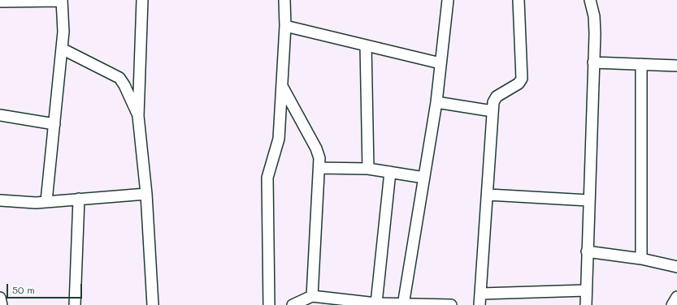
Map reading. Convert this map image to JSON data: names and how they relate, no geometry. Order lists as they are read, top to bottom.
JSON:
{
  "scale_bar": "50 m"
}
